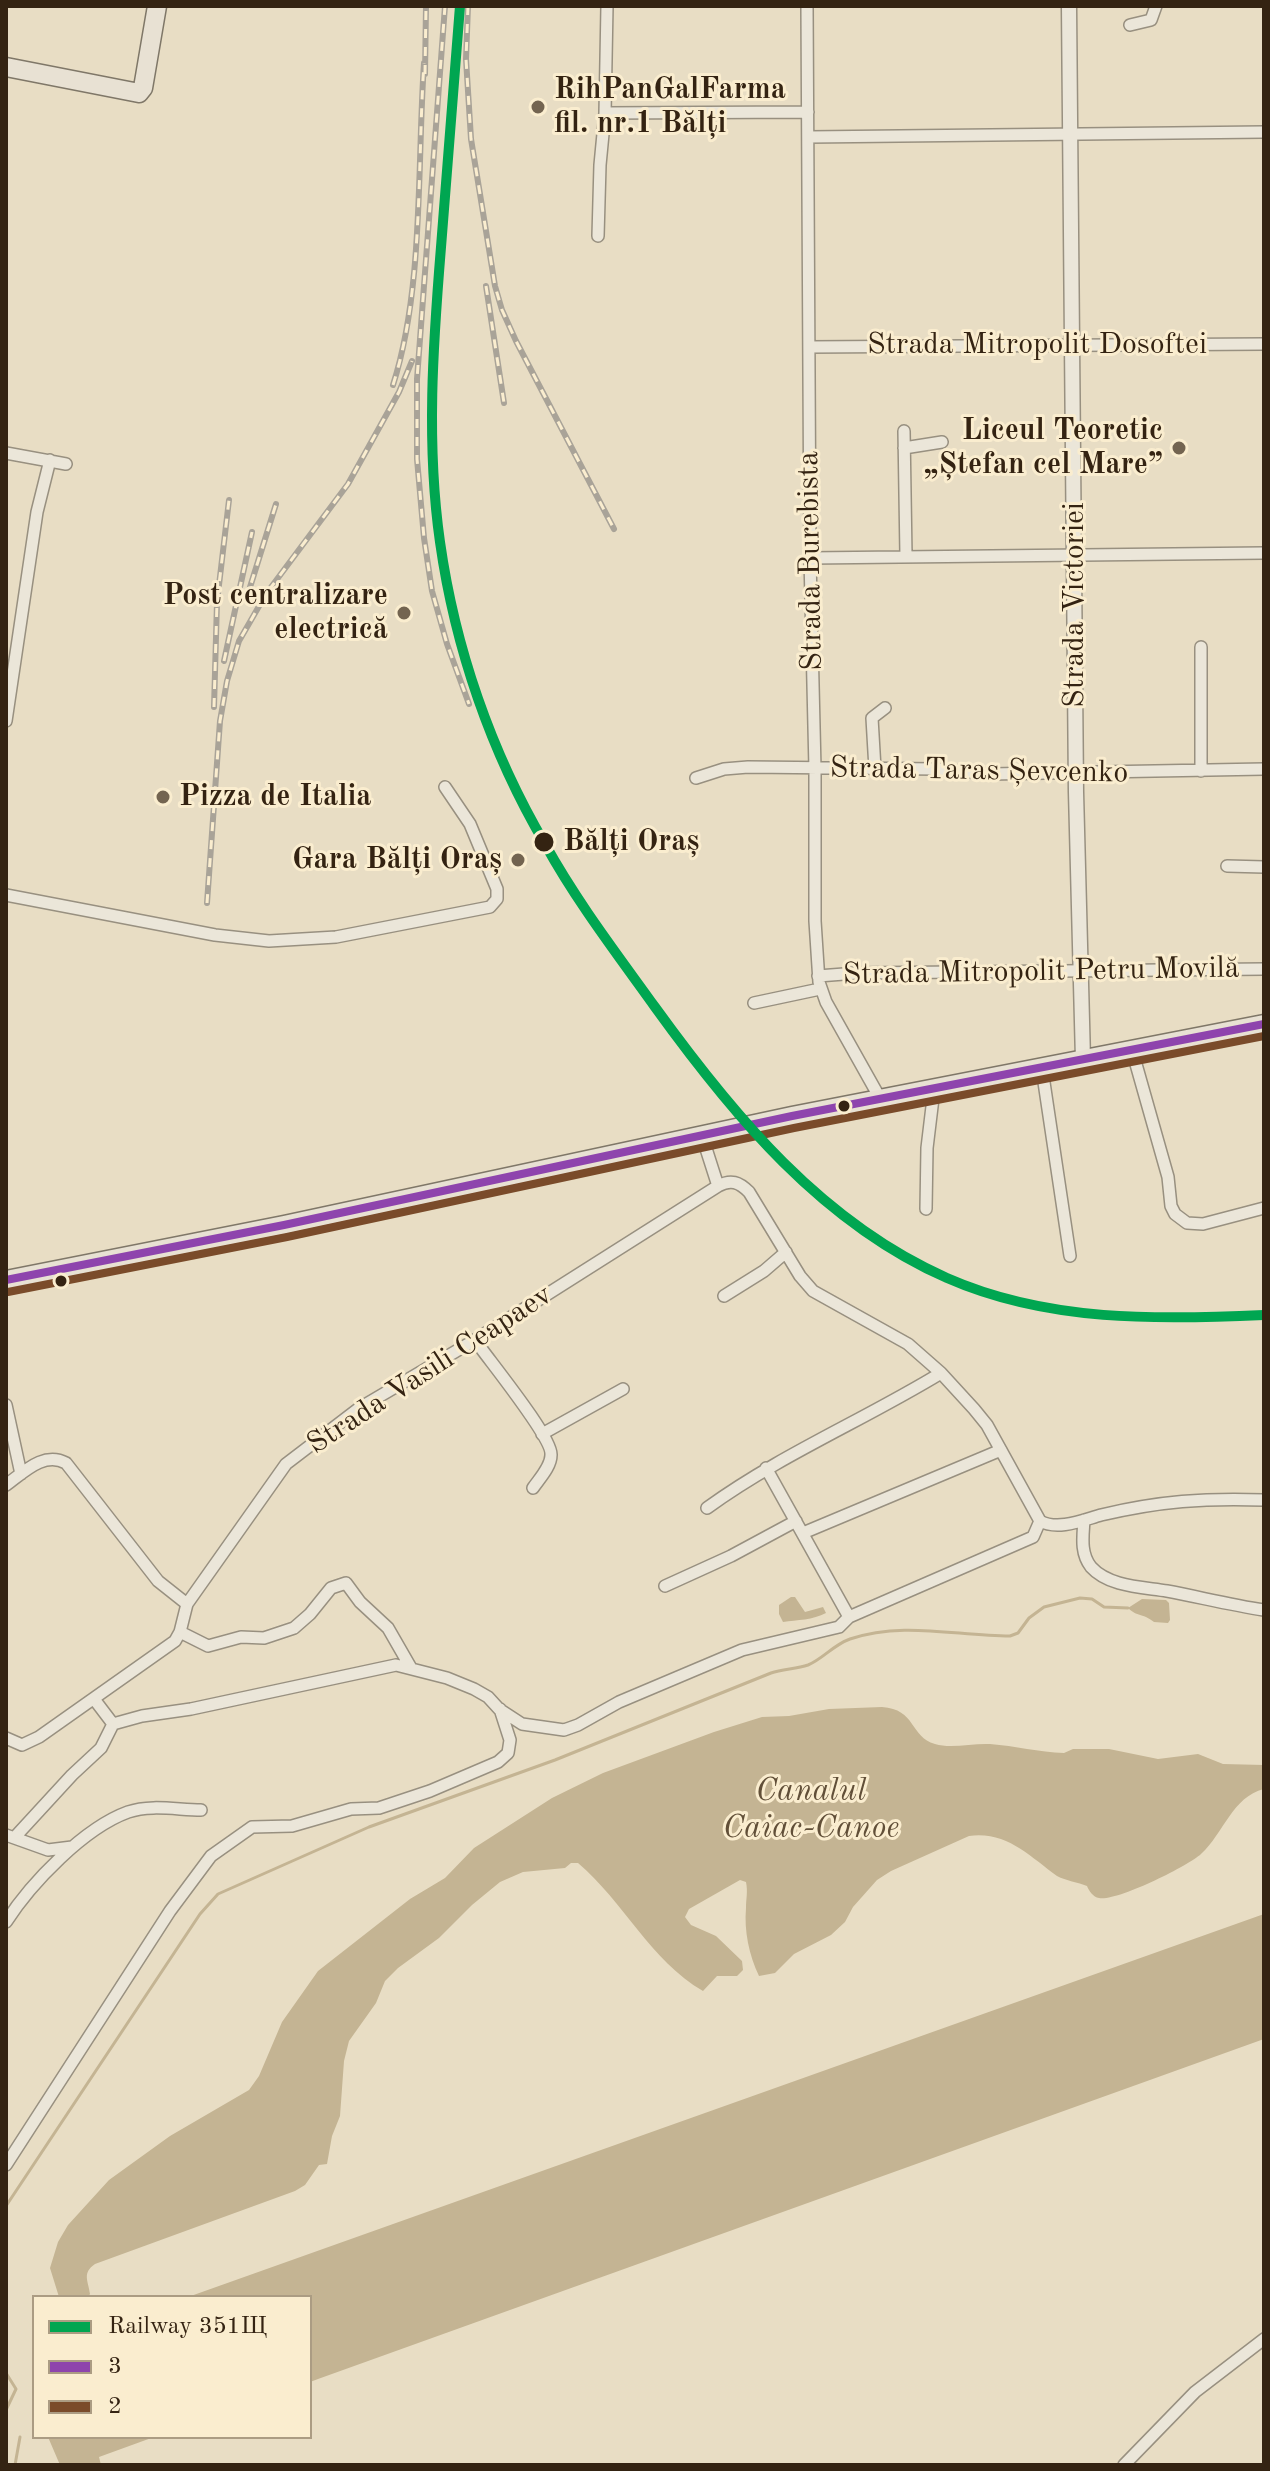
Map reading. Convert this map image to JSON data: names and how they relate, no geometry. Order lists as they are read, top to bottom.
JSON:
{
  "streets": {
    "street": [
      "Strada Mitropolit Dosoftei",
      "Strada Burebista",
      "Strada Victoriei",
      "Strada Taras Șevcenko",
      "Strada Mitropolit Petru Movilă",
      "Strada Vasili Ceapaev"
    ]
  },
  "crossings": [
    ["Strada Mitropolit Dosoftei", "Strada Burebista"],
    ["Strada Mitropolit Dosoftei", "Strada Victoriei"],
    ["Strada Burebista", "Strada Taras Șevcenko"],
    ["Strada Burebista", "Strada Mitropolit Petru Movilă"],
    ["Strada Victoriei", "Strada Taras Șevcenko"],
    ["Strada Victoriei", "Strada Mitropolit Petru Movilă"]
  ],
  "water": ["Canalul Caiac-Canoe"],
  "places": [
    "RihPanGalFarma fil. nr.1 Bălți",
    "Liceul Teoretic „Ștefan cel Mare”",
    "Post centralizare electrică",
    "Pizza de Italia",
    "Bălți Oraș",
    "Gara Bălți Oraș"
  ],
  "lines": ["rail line 351Щ", "transit line 3", "transit line 2"],
  "legend": ["Railway 351Щ", "3", "2"]
}
